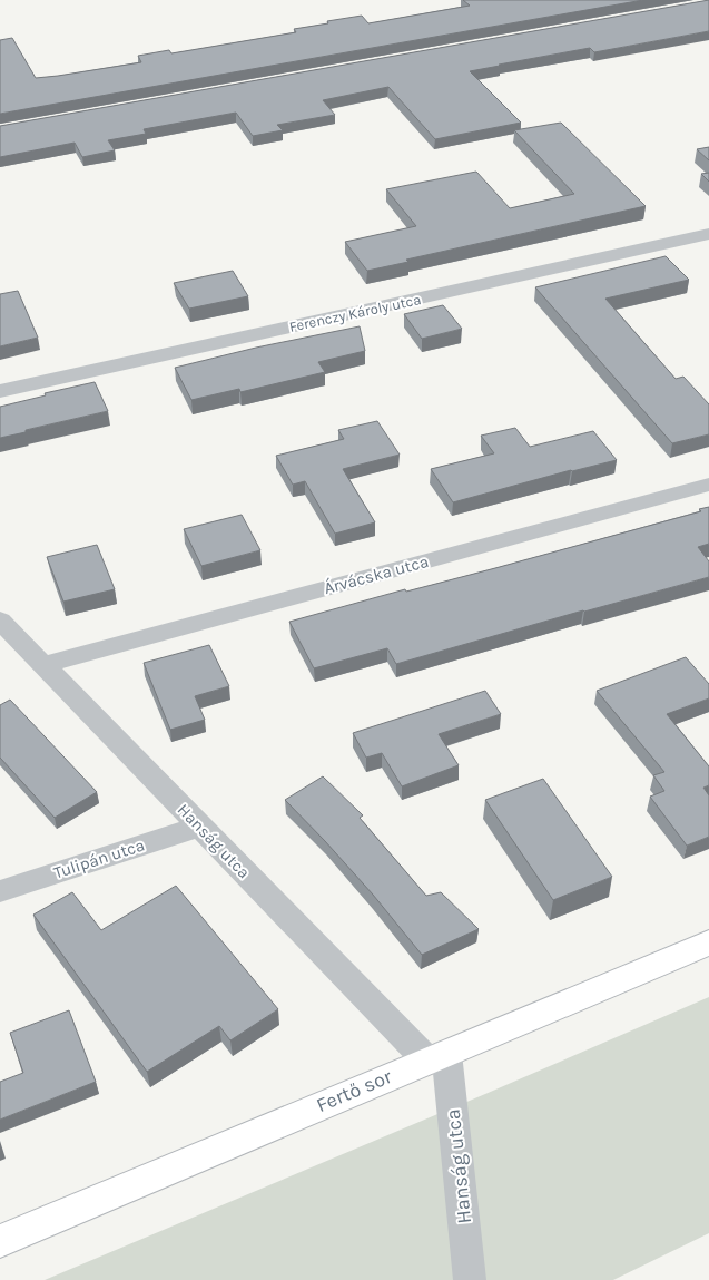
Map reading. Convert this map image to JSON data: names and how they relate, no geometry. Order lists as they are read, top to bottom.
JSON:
{
  "streets": {
    "street": [
      "Ferenczy Károly utca",
      "Árvácska utca",
      "Hanság utca",
      "Tulipán utca",
      "Fertő sor"
    ]
  },
  "crossings": [
    ["Árvácska utca", "Hanság utca"],
    ["Hanság utca", "Tulipán utca"],
    ["Hanság utca", "Fertő sor"]
  ]
}
